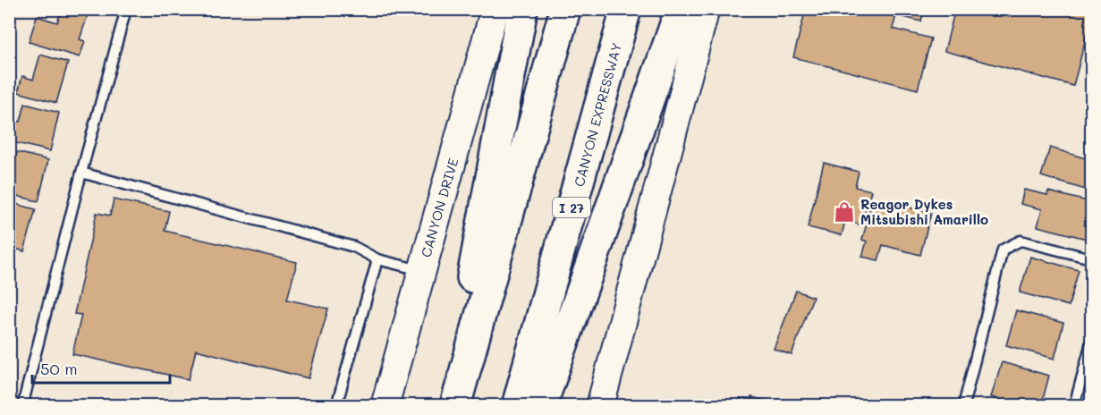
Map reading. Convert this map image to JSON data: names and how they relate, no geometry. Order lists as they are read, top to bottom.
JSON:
{
  "streets": {
    "highway": ["CANYON EXPRESSWAY", "I 27"],
    "main road": ["CANYON DRIVE"]
  },
  "places": {
    "shop": ["Reagor Dykes Mitsubishi Amarillo"]
  },
  "scale_bar": "50 m"
}
